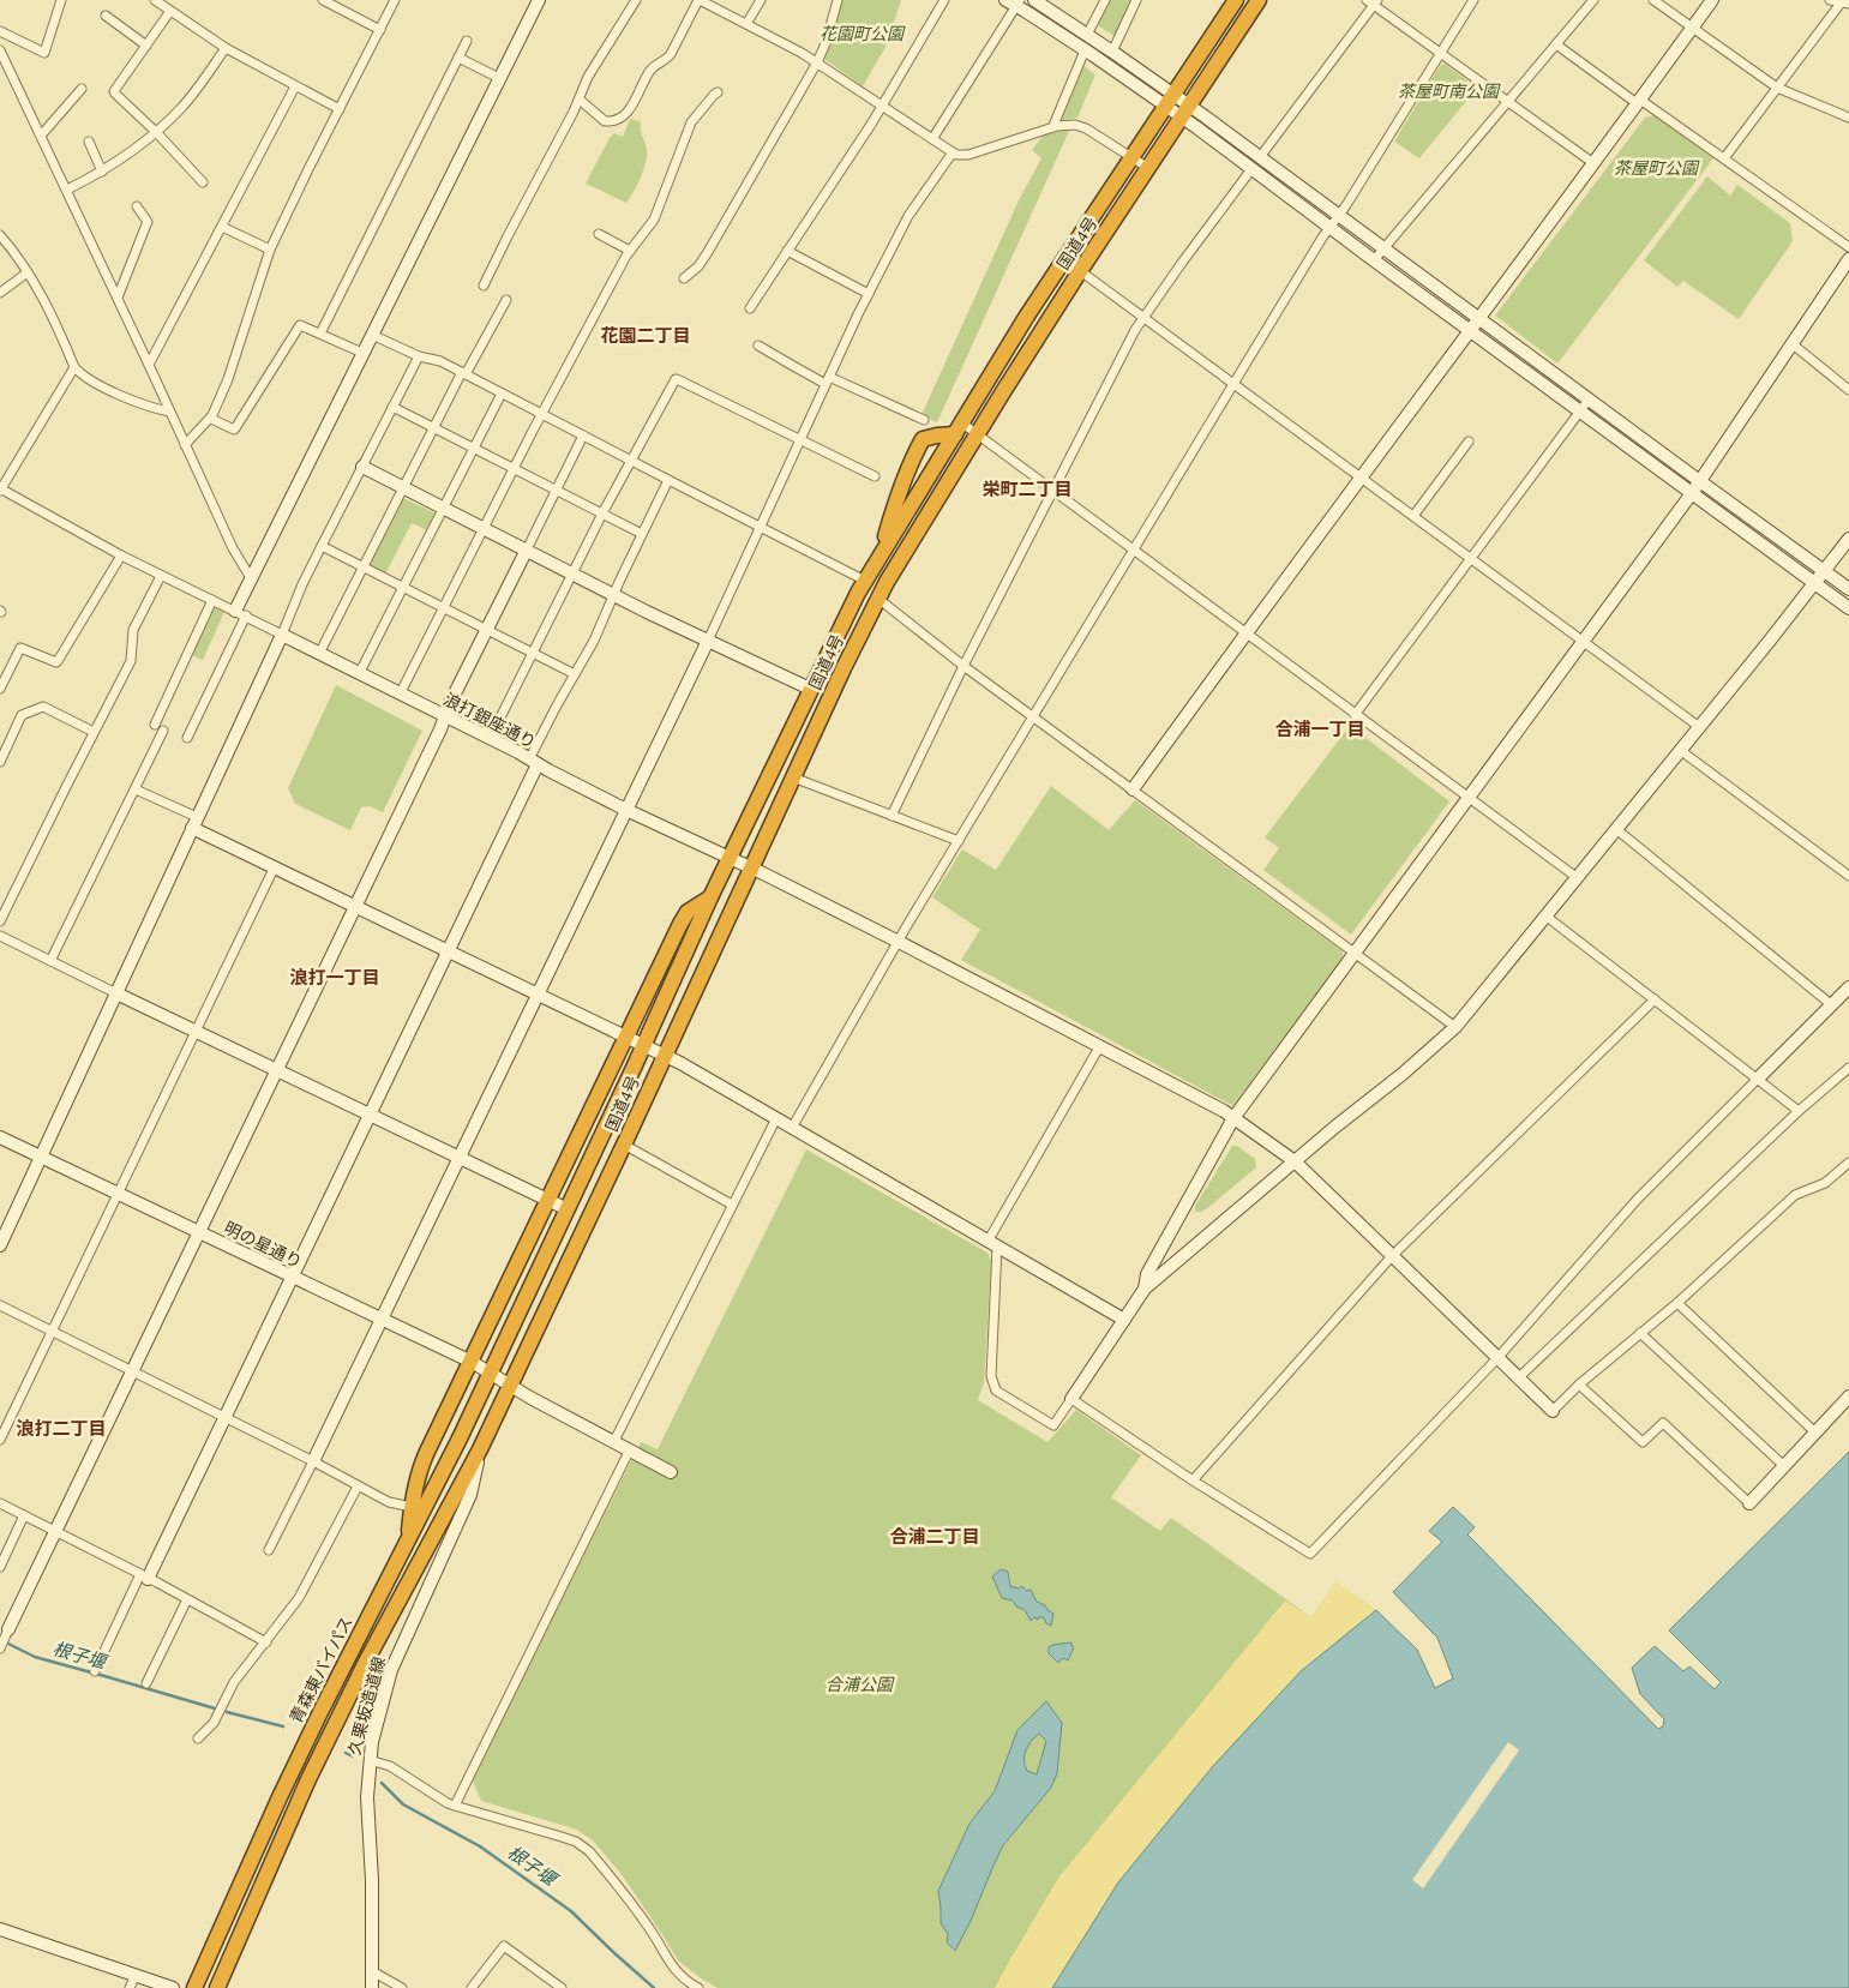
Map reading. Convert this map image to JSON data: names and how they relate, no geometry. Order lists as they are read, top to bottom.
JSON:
{
  "streets": {
    "highway": ["国道4号", "青森東バイパス"],
    "street": ["浪打銀座通り", "明の星通り", "久栗坂造道線"]
  },
  "crossings": [
    ["国道4号", "浪打銀座通り"],
    ["国道4号", "明の星通り"],
    ["国道4号", "青森東バイパス"],
    ["明の星通り", "青森東バイパス"]
  ],
  "districts": [
    "花園二丁目",
    "栄町二丁目",
    "合浦一丁目",
    "浪打一丁目",
    "浪打二丁目",
    "合浦二丁目"
  ],
  "water": ["根子堰"],
  "parks": [
    "花園町公園",
    "茶屋町南公園",
    "茶屋町公園",
    "合浦公園"
  ]
}
